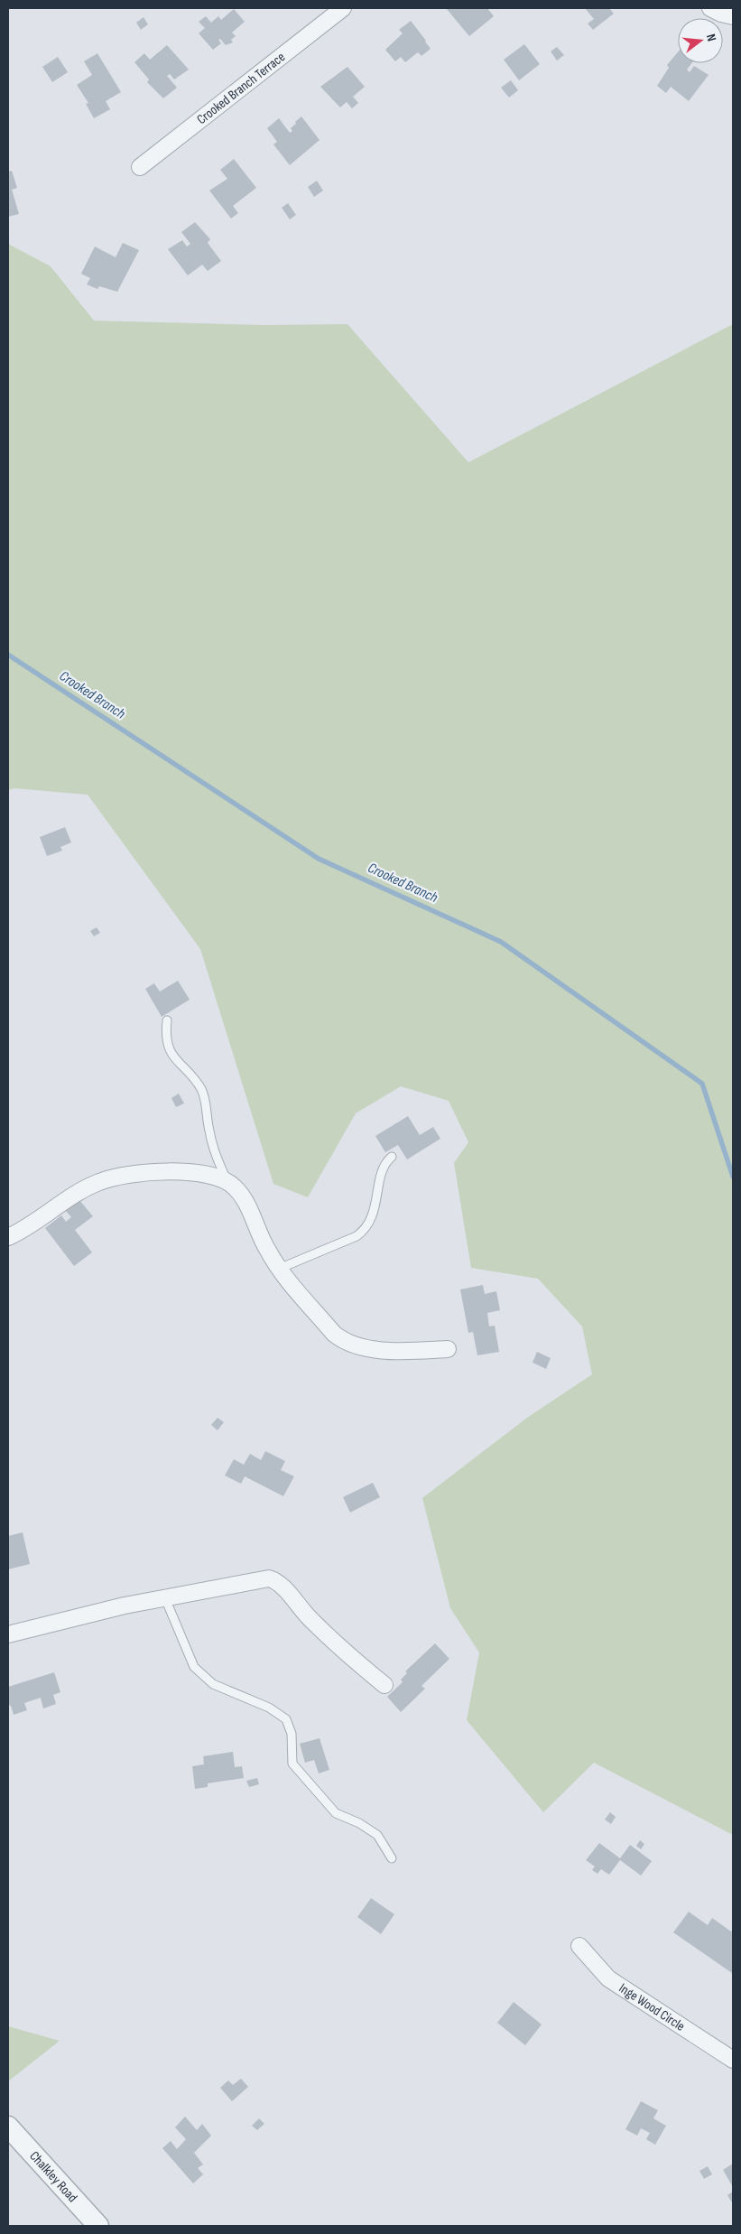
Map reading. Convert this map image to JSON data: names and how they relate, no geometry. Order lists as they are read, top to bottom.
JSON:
{
  "streets": {
    "street": ["Crooked Branch Terrace", "Inge Wood Circle", "Chalkley Road"]
  },
  "water": ["Crooked Branch"],
  "north": "right"
}
